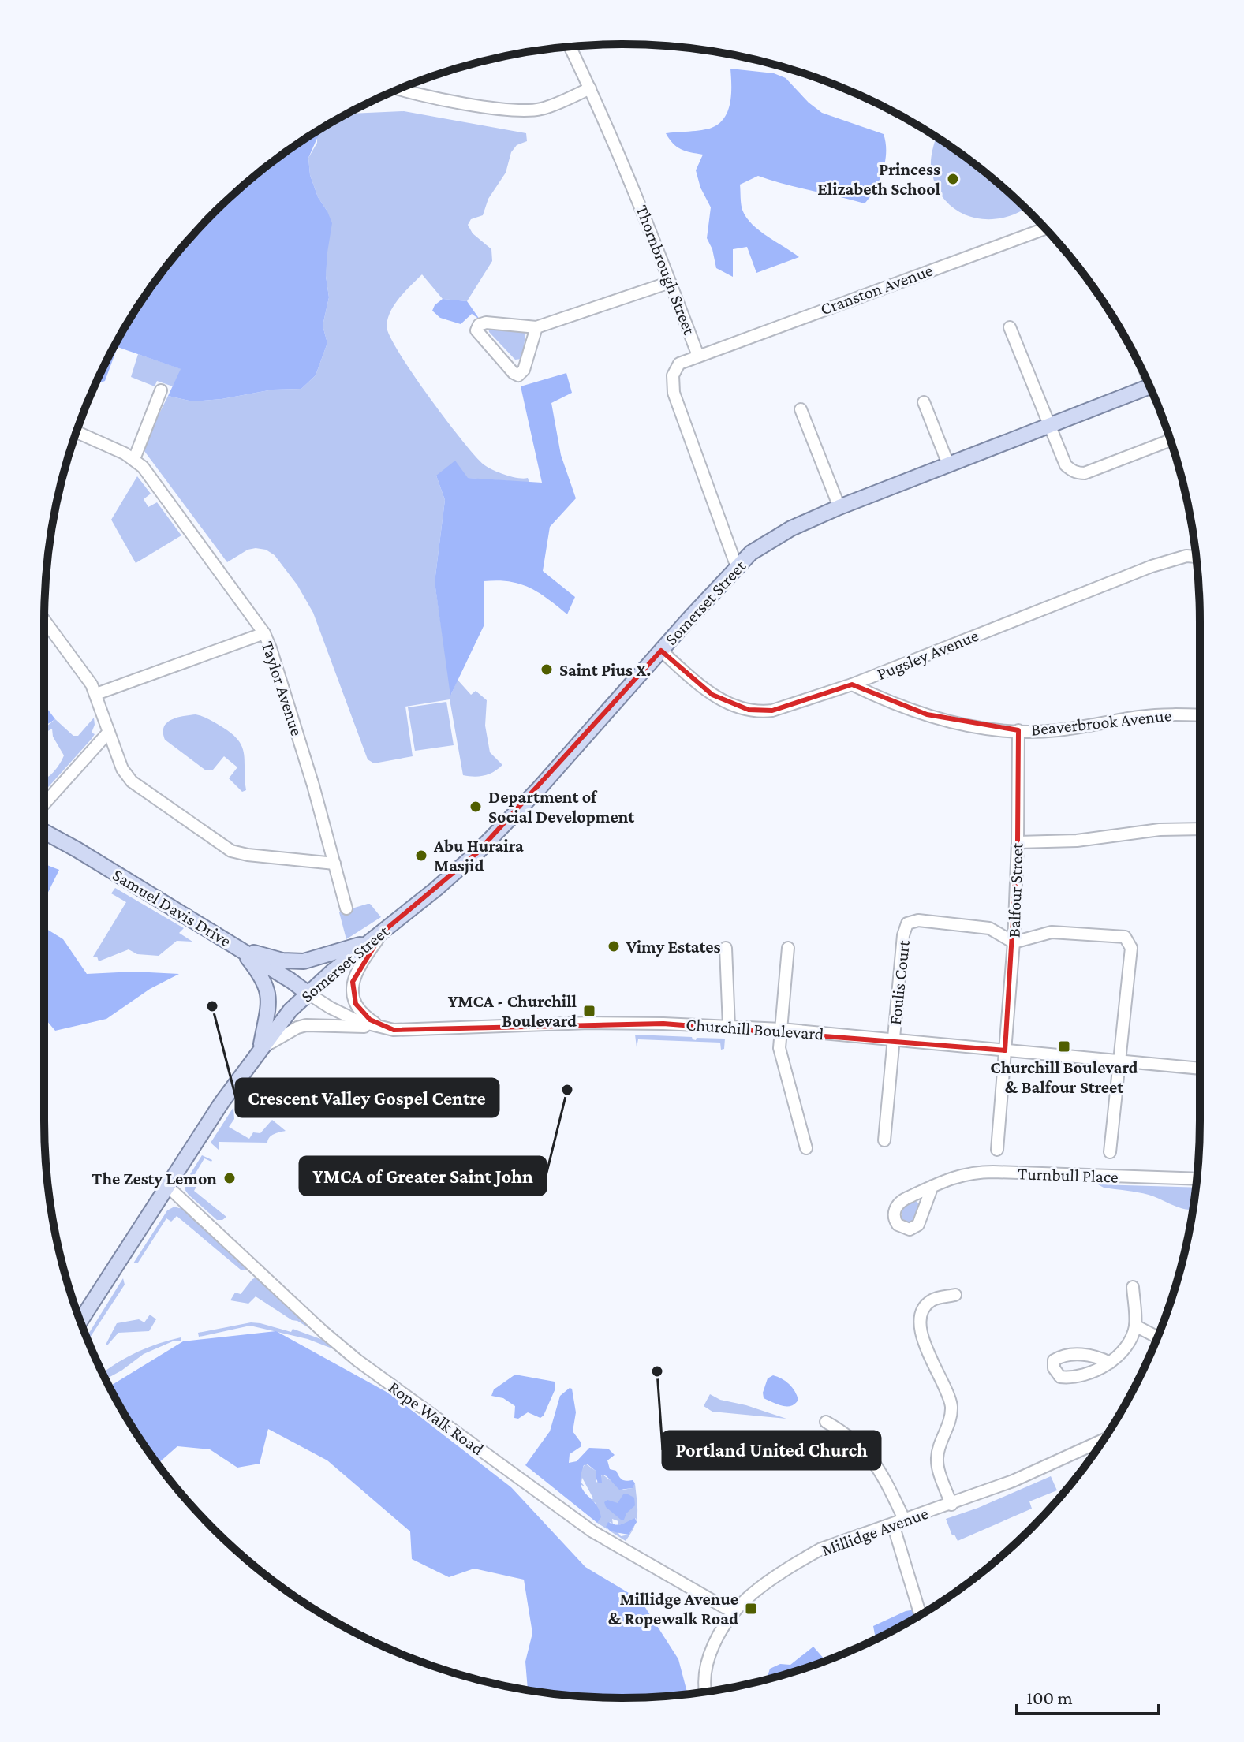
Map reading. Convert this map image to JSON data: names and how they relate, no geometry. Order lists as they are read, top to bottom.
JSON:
{
  "streets": {
    "main road": ["Somerset Street", "Samuel Davis Drive"],
    "street": [
      "Thornbrough Street",
      "Cranston Avenue",
      "Pugsley Avenue",
      "Taylor Avenue",
      "Beaverbrook Avenue",
      "Balfour Street",
      "Foulis Court",
      "Churchill Boulevard",
      "Turnbull Place",
      "Rope Walk Road",
      "Millidge Avenue"
    ]
  },
  "crossings": [
    ["Thornbrough Street", "Cranston Avenue"],
    ["Thornbrough Street", "Somerset Street"],
    ["Somerset Street", "Pugsley Avenue"],
    ["Somerset Street", "Samuel Davis Drive"],
    ["Somerset Street", "Churchill Boulevard"],
    ["Somerset Street", "Rope Walk Road"],
    ["Pugsley Avenue", "Beaverbrook Avenue"],
    ["Beaverbrook Avenue", "Balfour Street"],
    ["Balfour Street", "Foulis Court"],
    ["Balfour Street", "Churchill Boulevard"],
    ["Samuel Davis Drive", "Churchill Boulevard"],
    ["Foulis Court", "Churchill Boulevard"],
    ["Rope Walk Road", "Millidge Avenue"]
  ],
  "places": {
    "other": [
      "Princess Elizabeth School",
      "Saint Pius X.",
      "Department of Social Development",
      "Abu Huraira Masjid",
      "Vimy Estates",
      "Crescent Valley Gospel Centre",
      "YMCA of Greater Saint John",
      "The Zesty Lemon",
      "Portland United Church"
    ],
    "transit": ["YMCA - Churchill Boulevard", "Churchill Boulevard & Balfour Street", "Millidge Avenue & Ropewalk Road"]
  },
  "scale_bar": "100 m"
}
